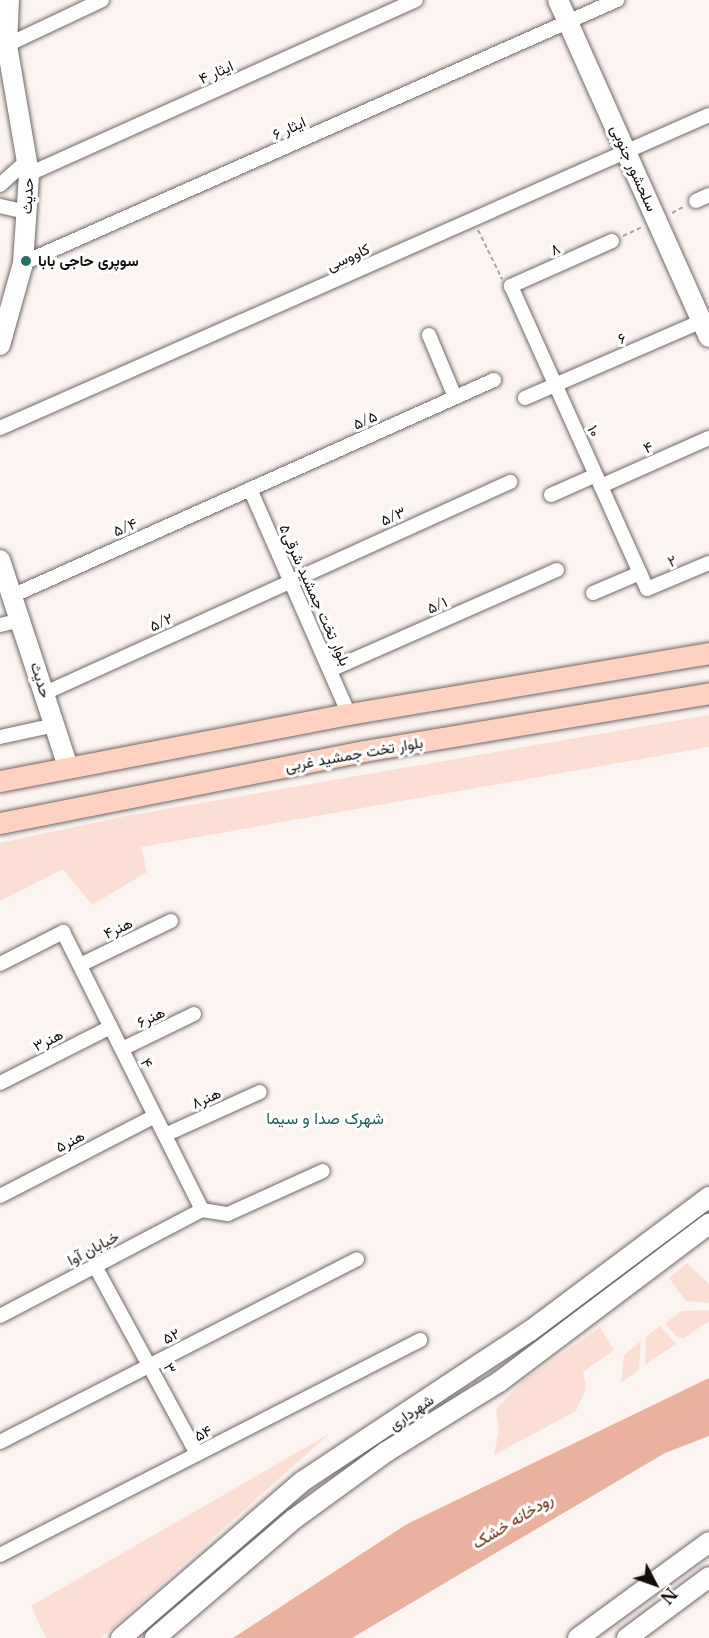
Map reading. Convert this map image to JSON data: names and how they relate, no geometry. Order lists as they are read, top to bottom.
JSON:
{
  "streets": {
    "main road": ["بلوار تخت جمشید غربی"],
    "street": [
      "ایثار ۴",
      "ایثار ۶",
      "سلحشور جنوبی",
      "حدیث",
      "۸",
      "کاووسی",
      "۶",
      "۵/۵",
      "۱۰",
      "۴",
      "۵/۳",
      "۵/۴",
      "۲",
      "بلوار تخت جمشید شرقی۵",
      "۵/۱",
      "۵/۲",
      "هنر۴",
      "هنر۶",
      "هنر۳",
      "هنر۸",
      "هنر۵",
      "خیابان آوا",
      "۵۲",
      "۳",
      "شهرداری",
      "۵۴"
    ]
  },
  "crossings": [
    ["ایثار ۴", "حدیث"],
    ["ایثار ۶", "سلحشور جنوبی"],
    ["ایثار ۶", "حدیث"],
    ["سلحشور جنوبی", "کاووسی"],
    ["سلحشور جنوبی", "۶"],
    ["حدیث", "۵/۴"],
    ["حدیث", "۵/۲"],
    ["۸", "۱۰"],
    ["۶", "۱۰"],
    ["۵/۵", "۵/۴"],
    ["۵/۵", "بلوار تخت جمشید شرقی۵"],
    ["۱۰", "۴"],
    ["۱۰", "۲"],
    ["۴", "هنر۴"],
    ["۴", "هنر۶"],
    ["۴", "هنر۳"],
    ["۴", "هنر۸"],
    ["۴", "هنر۵"],
    ["۴", "خیابان آوا"],
    ["۵/۳", "بلوار تخت جمشید شرقی۵"],
    ["۵/۳", "۵/۲"],
    ["۵/۴", "بلوار تخت جمشید شرقی۵"],
    ["بلوار تخت جمشید شرقی۵", "۵/۱"],
    ["بلوار تخت جمشید شرقی۵", "۵/۲"],
    ["خیابان آوا", "۳"],
    ["۵۲", "۳"],
    ["۳", "۵۴"]
  ],
  "districts": ["شهرک صدا و سیما"],
  "water": ["رودخانه خشک"],
  "places": ["سوپری حاجی بابا"],
  "north": "bottom right"
}
